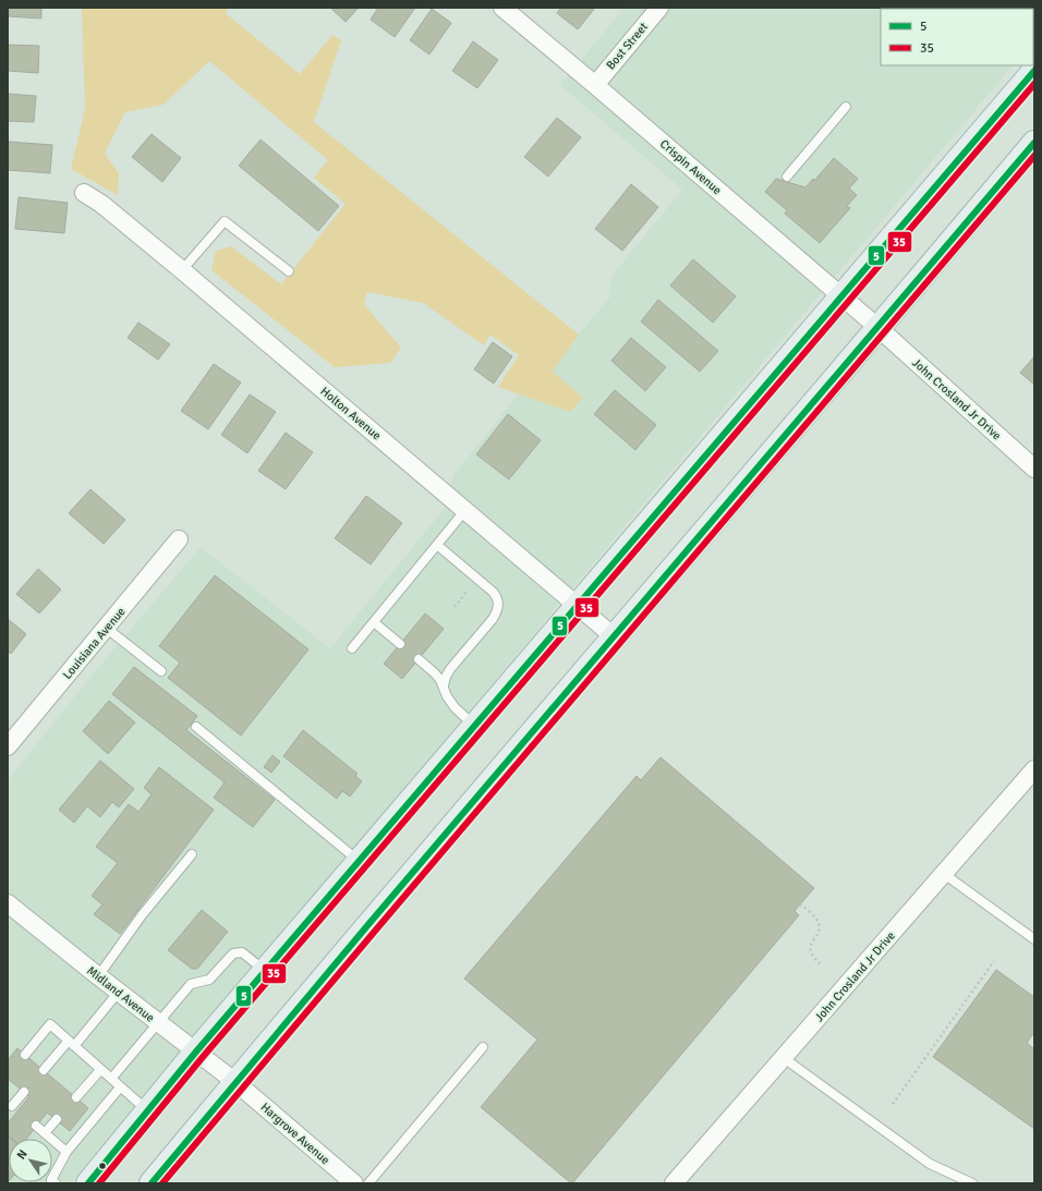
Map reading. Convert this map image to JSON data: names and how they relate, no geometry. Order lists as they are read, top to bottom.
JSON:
{
  "streets": {
    "street": [
      "Bost Street",
      "Crispin Avenue",
      "John Crosland Jr Drive",
      "Holton Avenue",
      "Louisiana Avenue",
      "Midland Avenue",
      "Hargrove Avenue"
    ]
  },
  "crossings": [
    ["Bost Street", "Crispin Avenue"],
    ["Crispin Avenue", "John Crosland Jr Drive"],
    ["Midland Avenue", "Hargrove Avenue"]
  ],
  "lines": ["transit line 5", "transit line 35"],
  "legend": ["5", "35"],
  "north": "top left"
}
